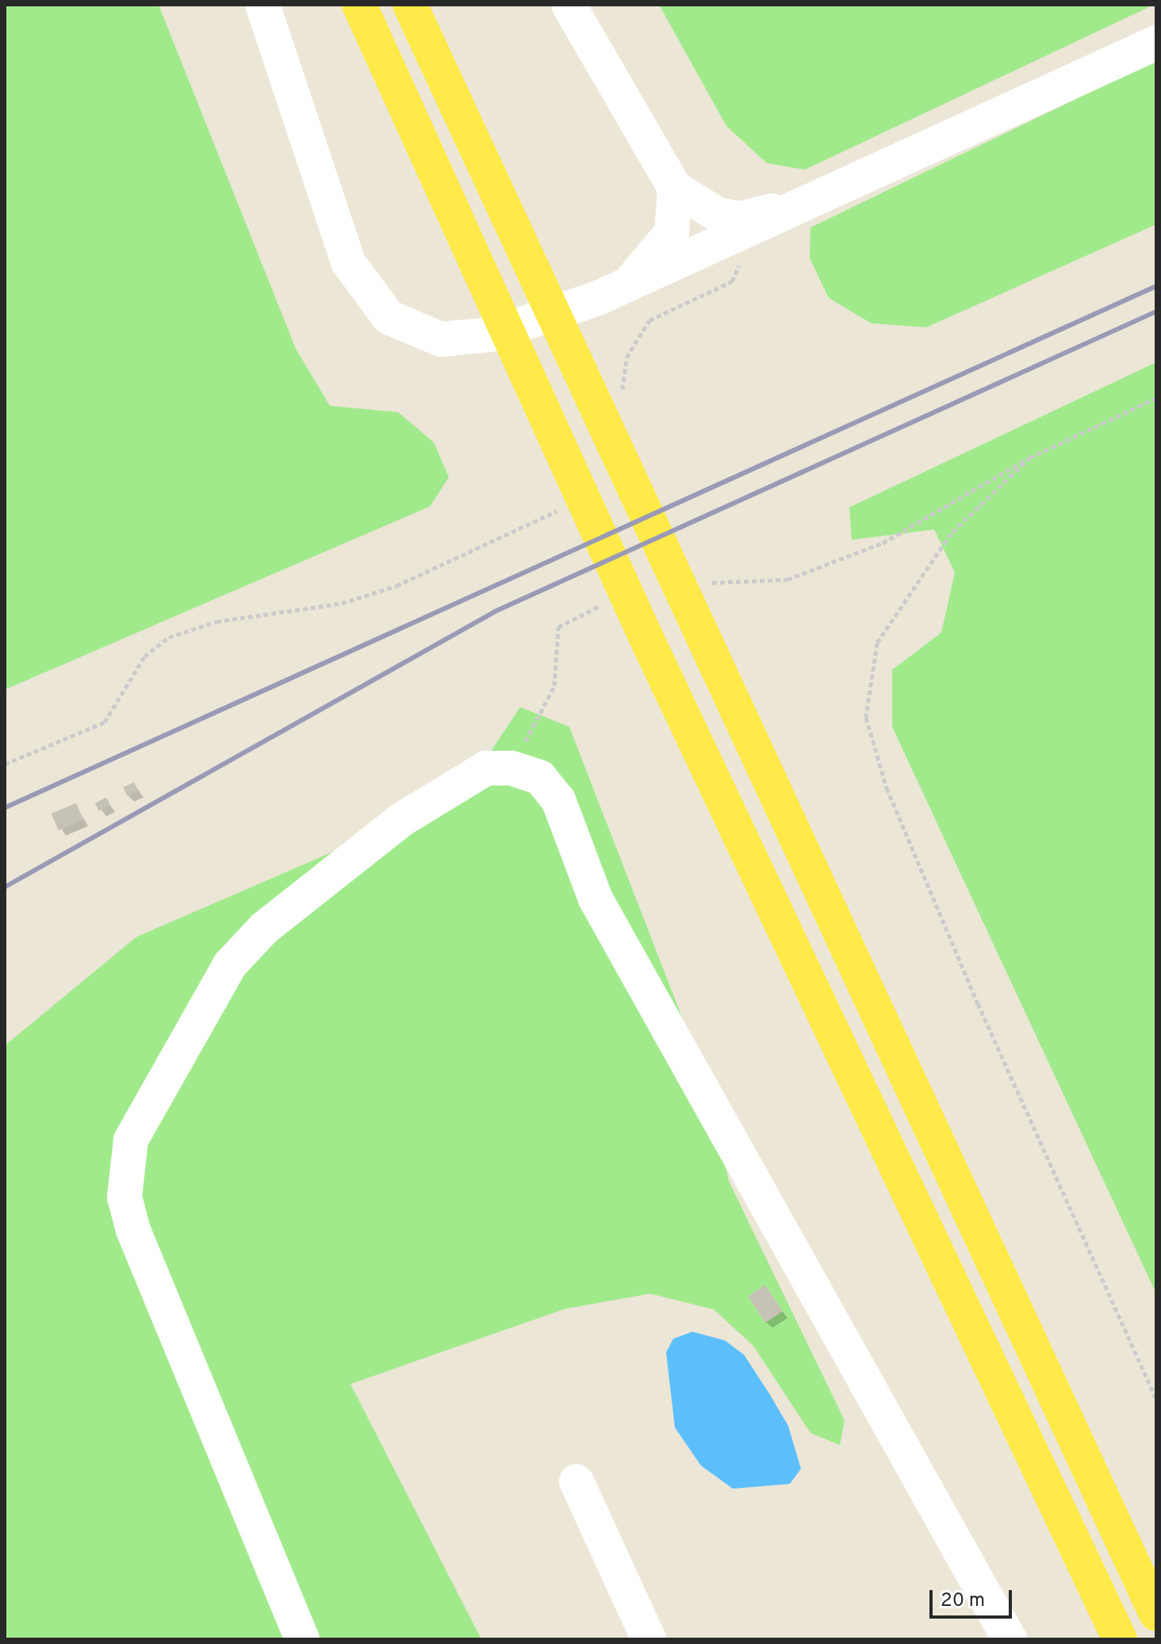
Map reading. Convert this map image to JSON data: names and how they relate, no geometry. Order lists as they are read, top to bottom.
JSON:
{
  "scale_bar": "20 m"
}
